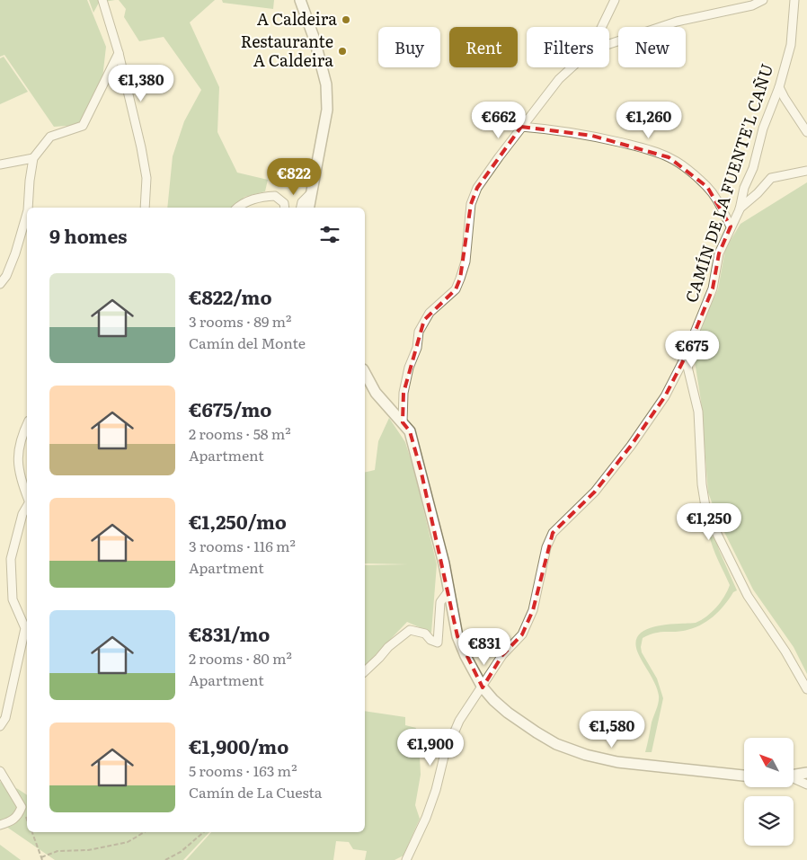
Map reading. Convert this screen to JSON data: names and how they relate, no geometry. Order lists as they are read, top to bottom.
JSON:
{
  "streets": {
    "street": ["CAMÍN DE LA FUENTE'L CAÑU"]
  },
  "places": ["A Caldeira", "Restaurante A Caldeira"],
  "north": "top left",
  "page": {
    "chip": [
      "Buy",
      "Rent",
      "Filters",
      "New"
    ],
    "price": [
      "€1,380",
      "€662",
      "€1,260",
      "€822",
      "€675",
      "€1,250",
      "€831",
      "€1,580",
      "€1,900"
    ],
    "heading": "9 homes",
    "list": [
      {
        "name": "€822/mo",
        "note": "3 rooms · 89 m² · Camín del Monte"
      },
      {
        "name": "€675/mo",
        "note": "2 rooms · 58 m² · Apartment"
      },
      {
        "name": "€1,250/mo",
        "note": "3 rooms · 116 m² · Apartment"
      },
      {
        "name": "€831/mo",
        "note": "2 rooms · 80 m² · Apartment"
      },
      {
        "name": "€1,900/mo",
        "note": "5 rooms · 163 m² · Camín de La Cuesta"
      }
    ]
  }
}
